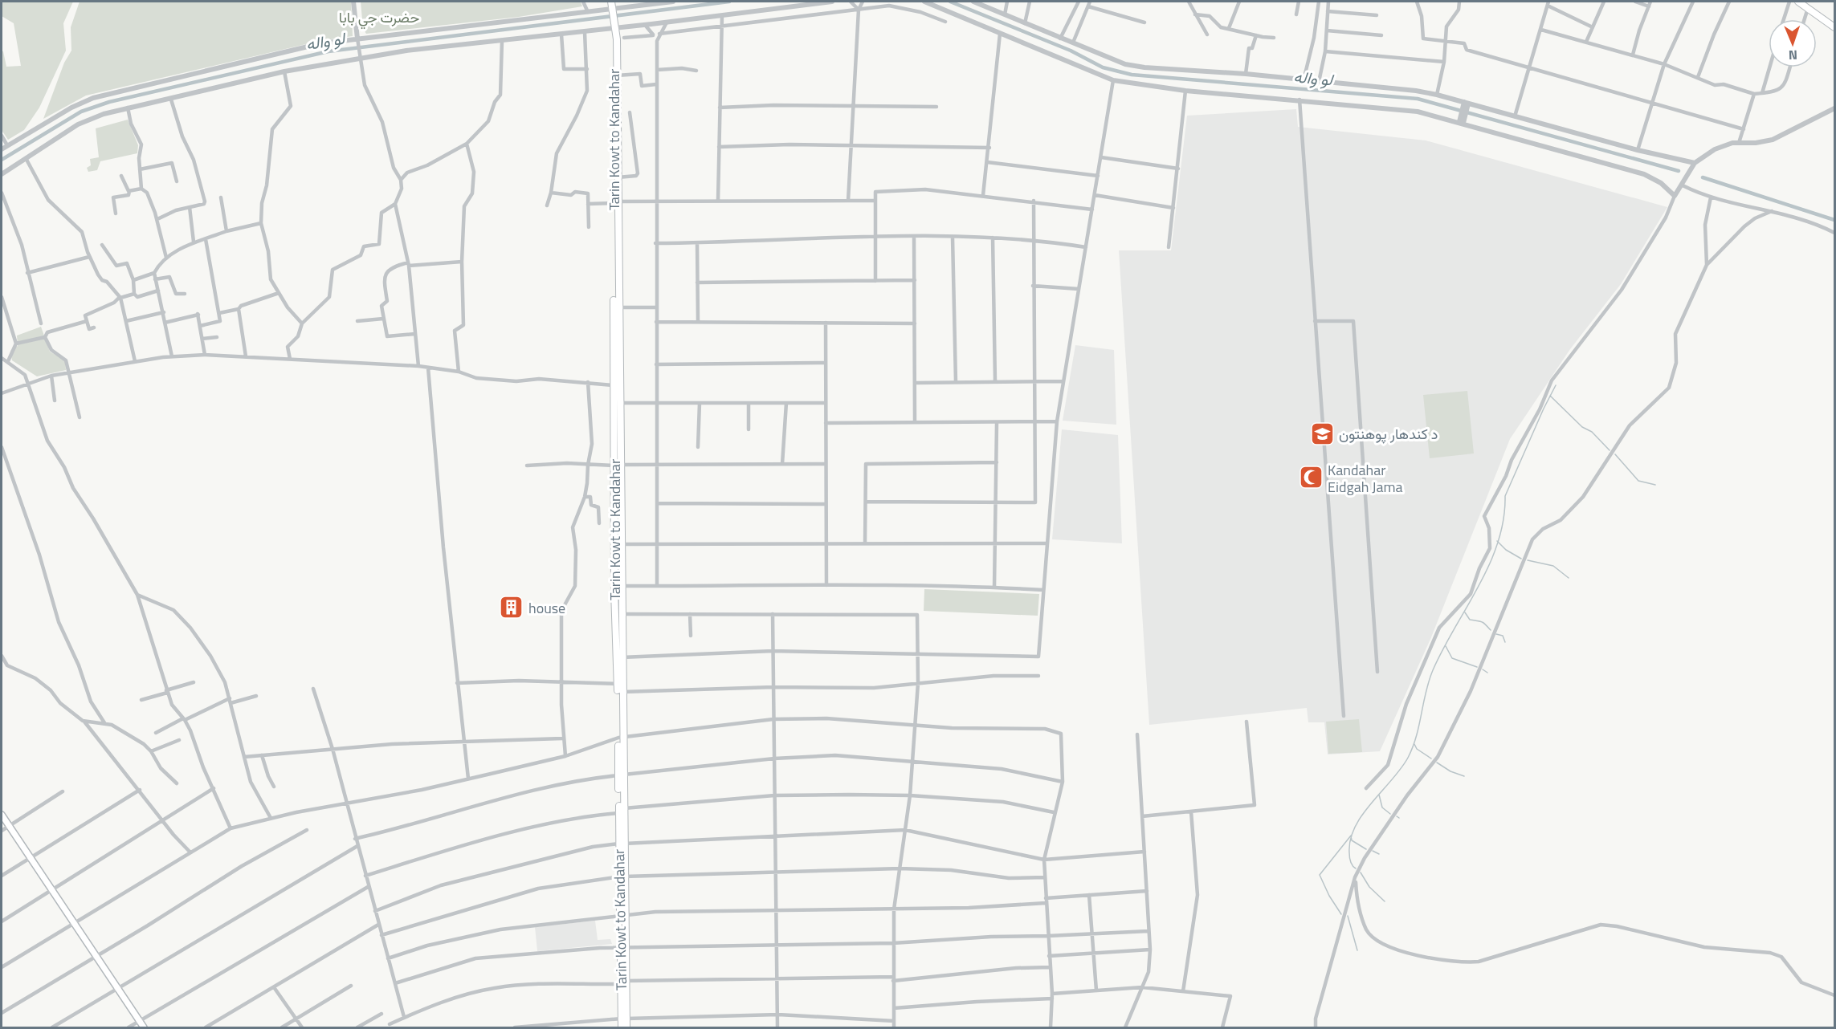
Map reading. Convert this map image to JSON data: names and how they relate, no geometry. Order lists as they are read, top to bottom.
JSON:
{
  "streets": {
    "main road": ["Tarin Kowt to Kandahar"]
  },
  "water": ["لو واله"],
  "parks": ["حضرت جي بابا"],
  "places": {
    "school or university": ["د کندهار پوهنتون"],
    "mosque": ["Kandahar Eidgah Jama"],
    "building": ["house"]
  },
  "north": "bottom"
}
